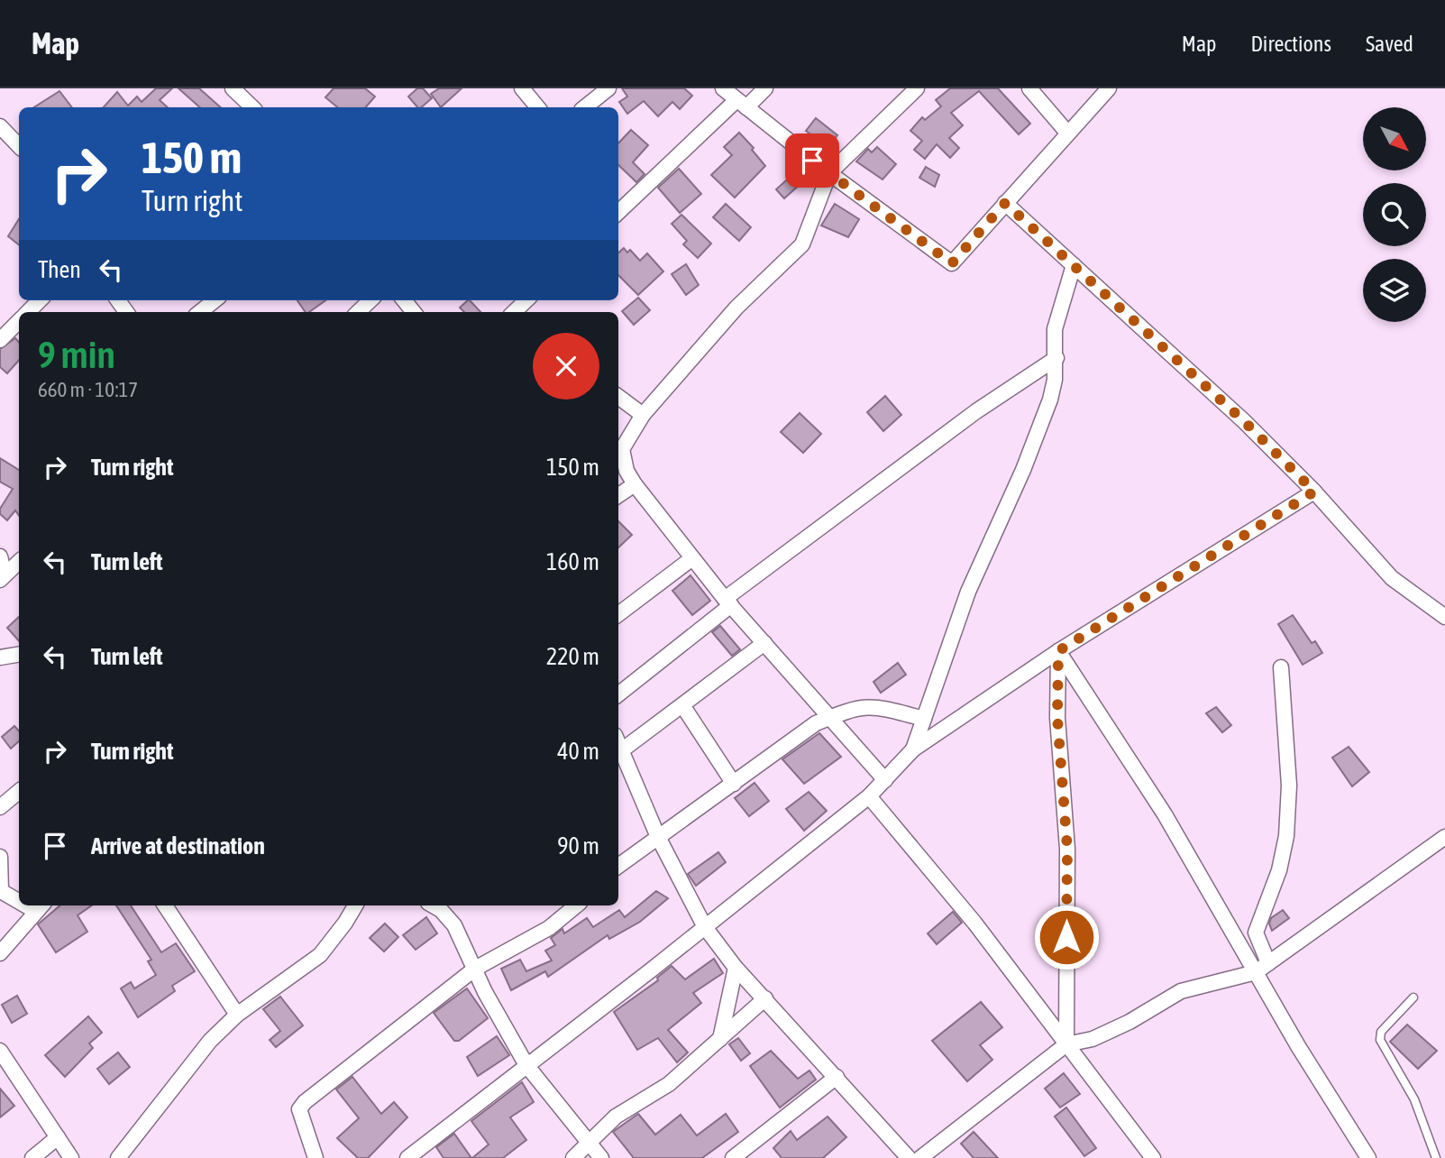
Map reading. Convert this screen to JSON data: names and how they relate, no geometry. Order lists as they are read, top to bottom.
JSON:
{
  "north": "bottom right",
  "page": {
    "header": "Map",
    "nav": ["Map", "Directions", "Saved"],
    "turn": ["150 m", "Turn right"],
    "then": "Then",
    "heading": ["9 min", "660 m · 10:17"],
    "list": [
      {
        "name": "Turn right",
        "value": "150 m"
      },
      {
        "name": "Turn left",
        "value": "160 m"
      },
      {
        "name": "Turn left",
        "value": "220 m"
      },
      {
        "name": "Turn right",
        "value": "40 m"
      },
      {
        "name": "Arrive at destination",
        "value": "90 m"
      }
    ]
  }
}
